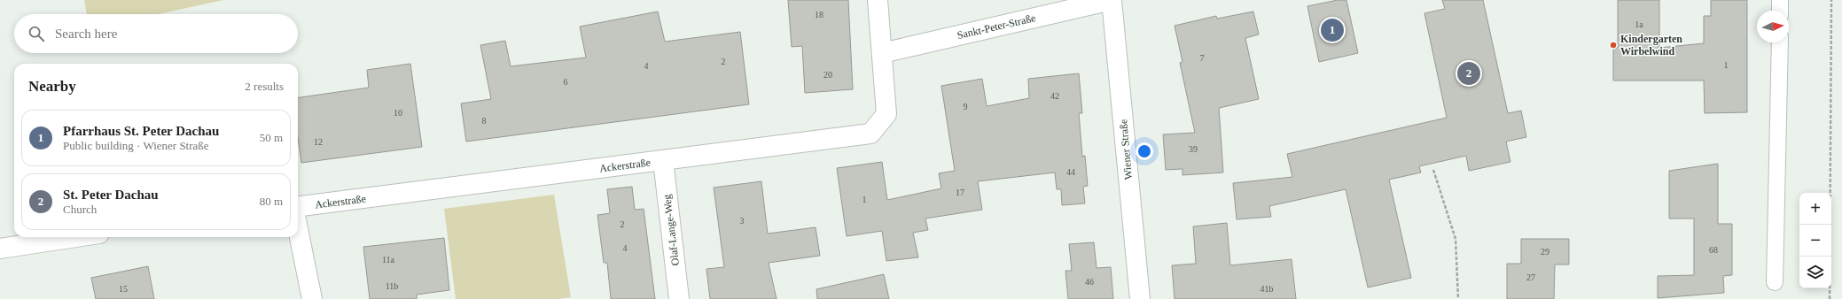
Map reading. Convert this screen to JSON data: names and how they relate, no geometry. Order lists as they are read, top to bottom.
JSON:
{
  "streets": {
    "street": [
      "Sankt-Peter-Straße",
      "Wiener Straße",
      "Ackerstraße",
      "Olaf-Lange-Weg"
    ]
  },
  "crossings": [
    ["Sankt-Peter-Straße", "Wiener Straße"],
    ["Sankt-Peter-Straße", "Ackerstraße"],
    ["Ackerstraße", "Olaf-Lange-Weg"]
  ],
  "places": ["Kindergarten Wirbelwind"],
  "house_numbers": [
    "18",
    "1a",
    "7",
    "2",
    "1",
    "4",
    "20",
    "6",
    "42",
    "9",
    "10",
    "8",
    "12",
    "39",
    "44",
    "17",
    "1",
    "3",
    "2",
    "4",
    "68",
    "29",
    "11a",
    "27",
    "46",
    "11b",
    "15",
    "41b"
  ],
  "north": "right",
  "page": {
    "search": "Search here",
    "pins": ["1", "2"],
    "heading": ["Nearby", "2 results"],
    "list": [
      {
        "mark": "1",
        "name": "Pfarrhaus St. Peter Dachau",
        "note": "Public building · Wiener Straße",
        "value": "50 m"
      },
      {
        "mark": "2",
        "name": "St. Peter Dachau",
        "note": "Church",
        "value": "80 m"
      }
    ],
    "map_buttons": ["+", "−"]
  }
}
